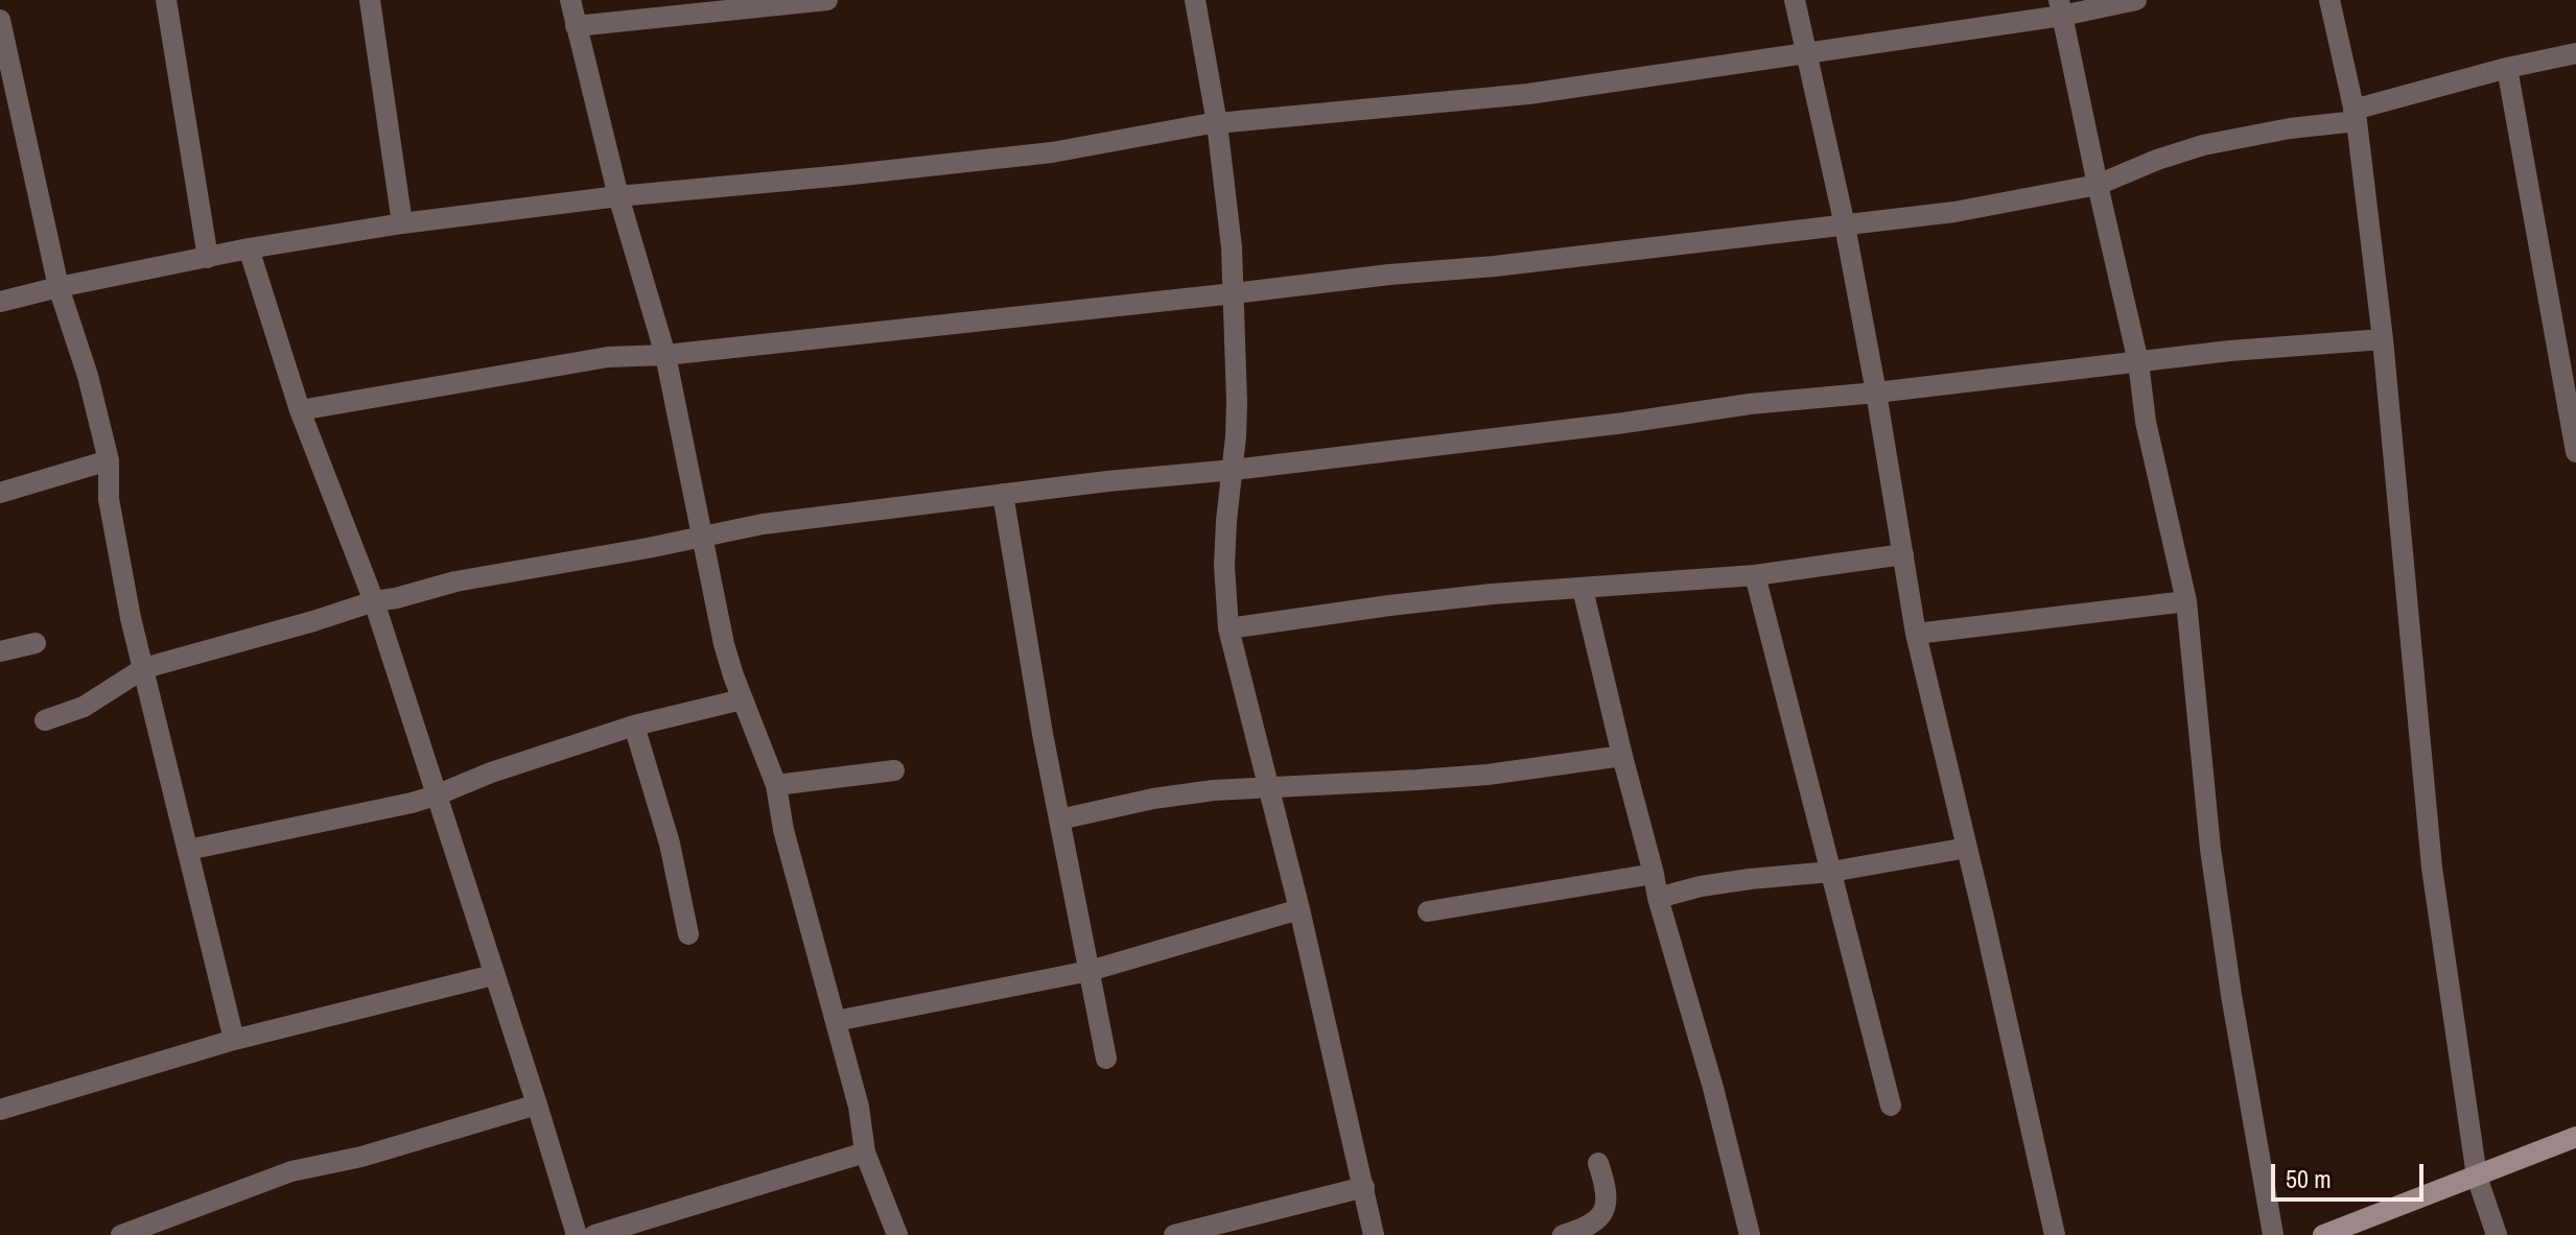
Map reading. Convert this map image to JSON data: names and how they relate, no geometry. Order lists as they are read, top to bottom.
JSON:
{
  "scale_bar": "50 m"
}
